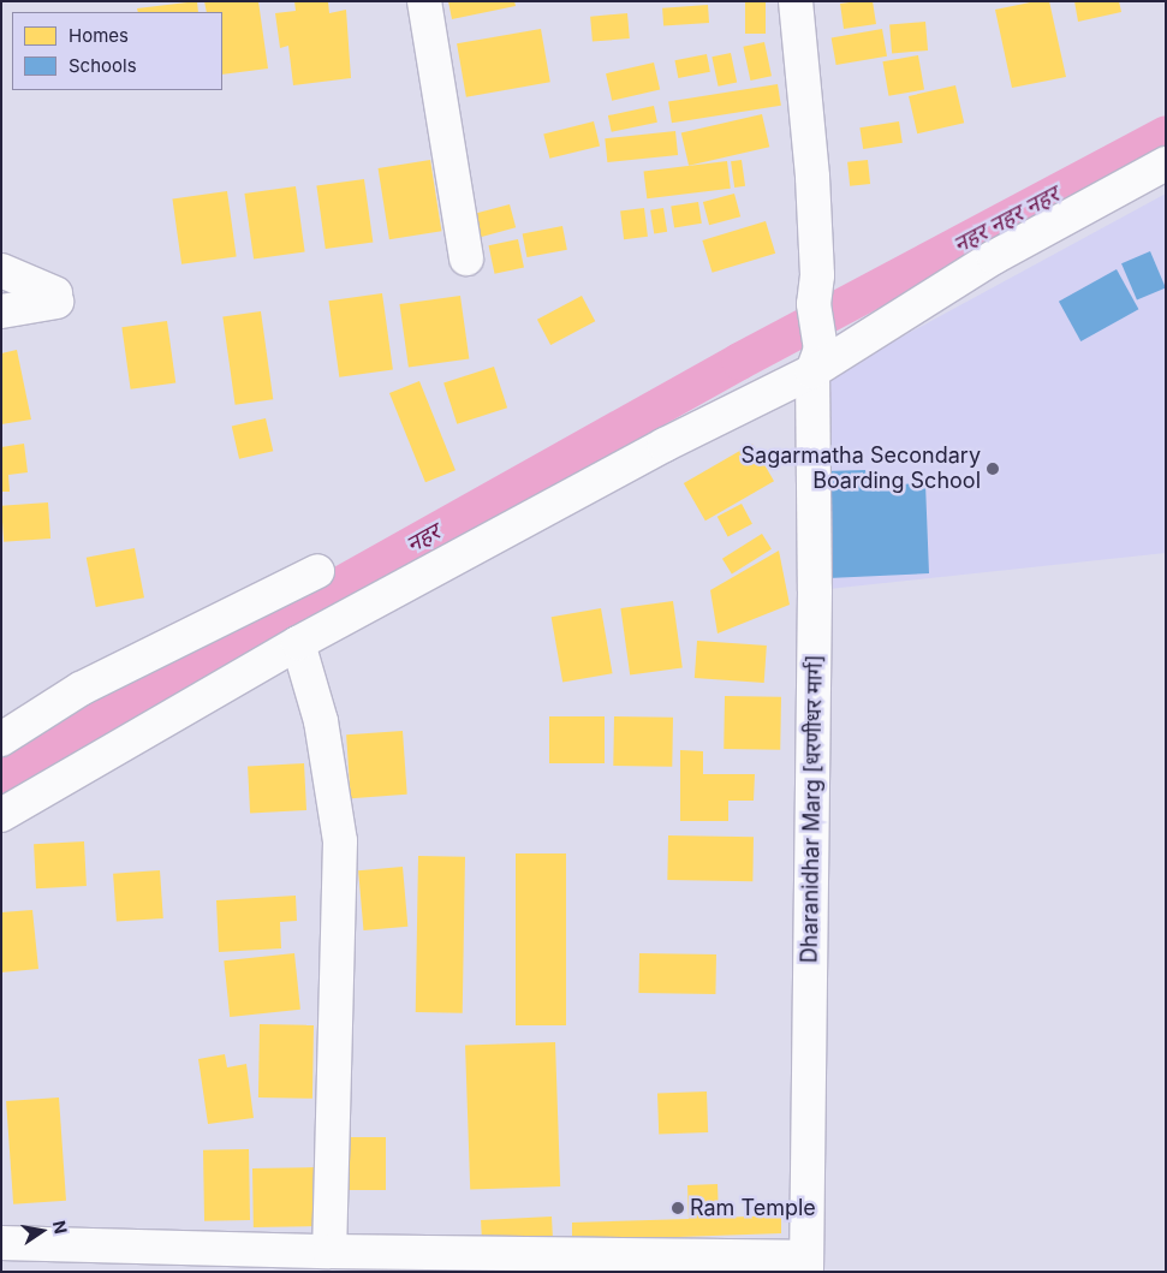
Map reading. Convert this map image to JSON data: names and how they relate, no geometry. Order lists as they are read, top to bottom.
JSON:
{
  "streets": {
    "street": ["Dharanidhar Marg [धरणीधर मार्ग]"]
  },
  "water": ["नहर नहर नहर", "नहर"],
  "places": ["Sagarmatha Secondary Boarding School", "Ram Temple"],
  "legend": ["Homes", "Schools"],
  "north": "right"
}
